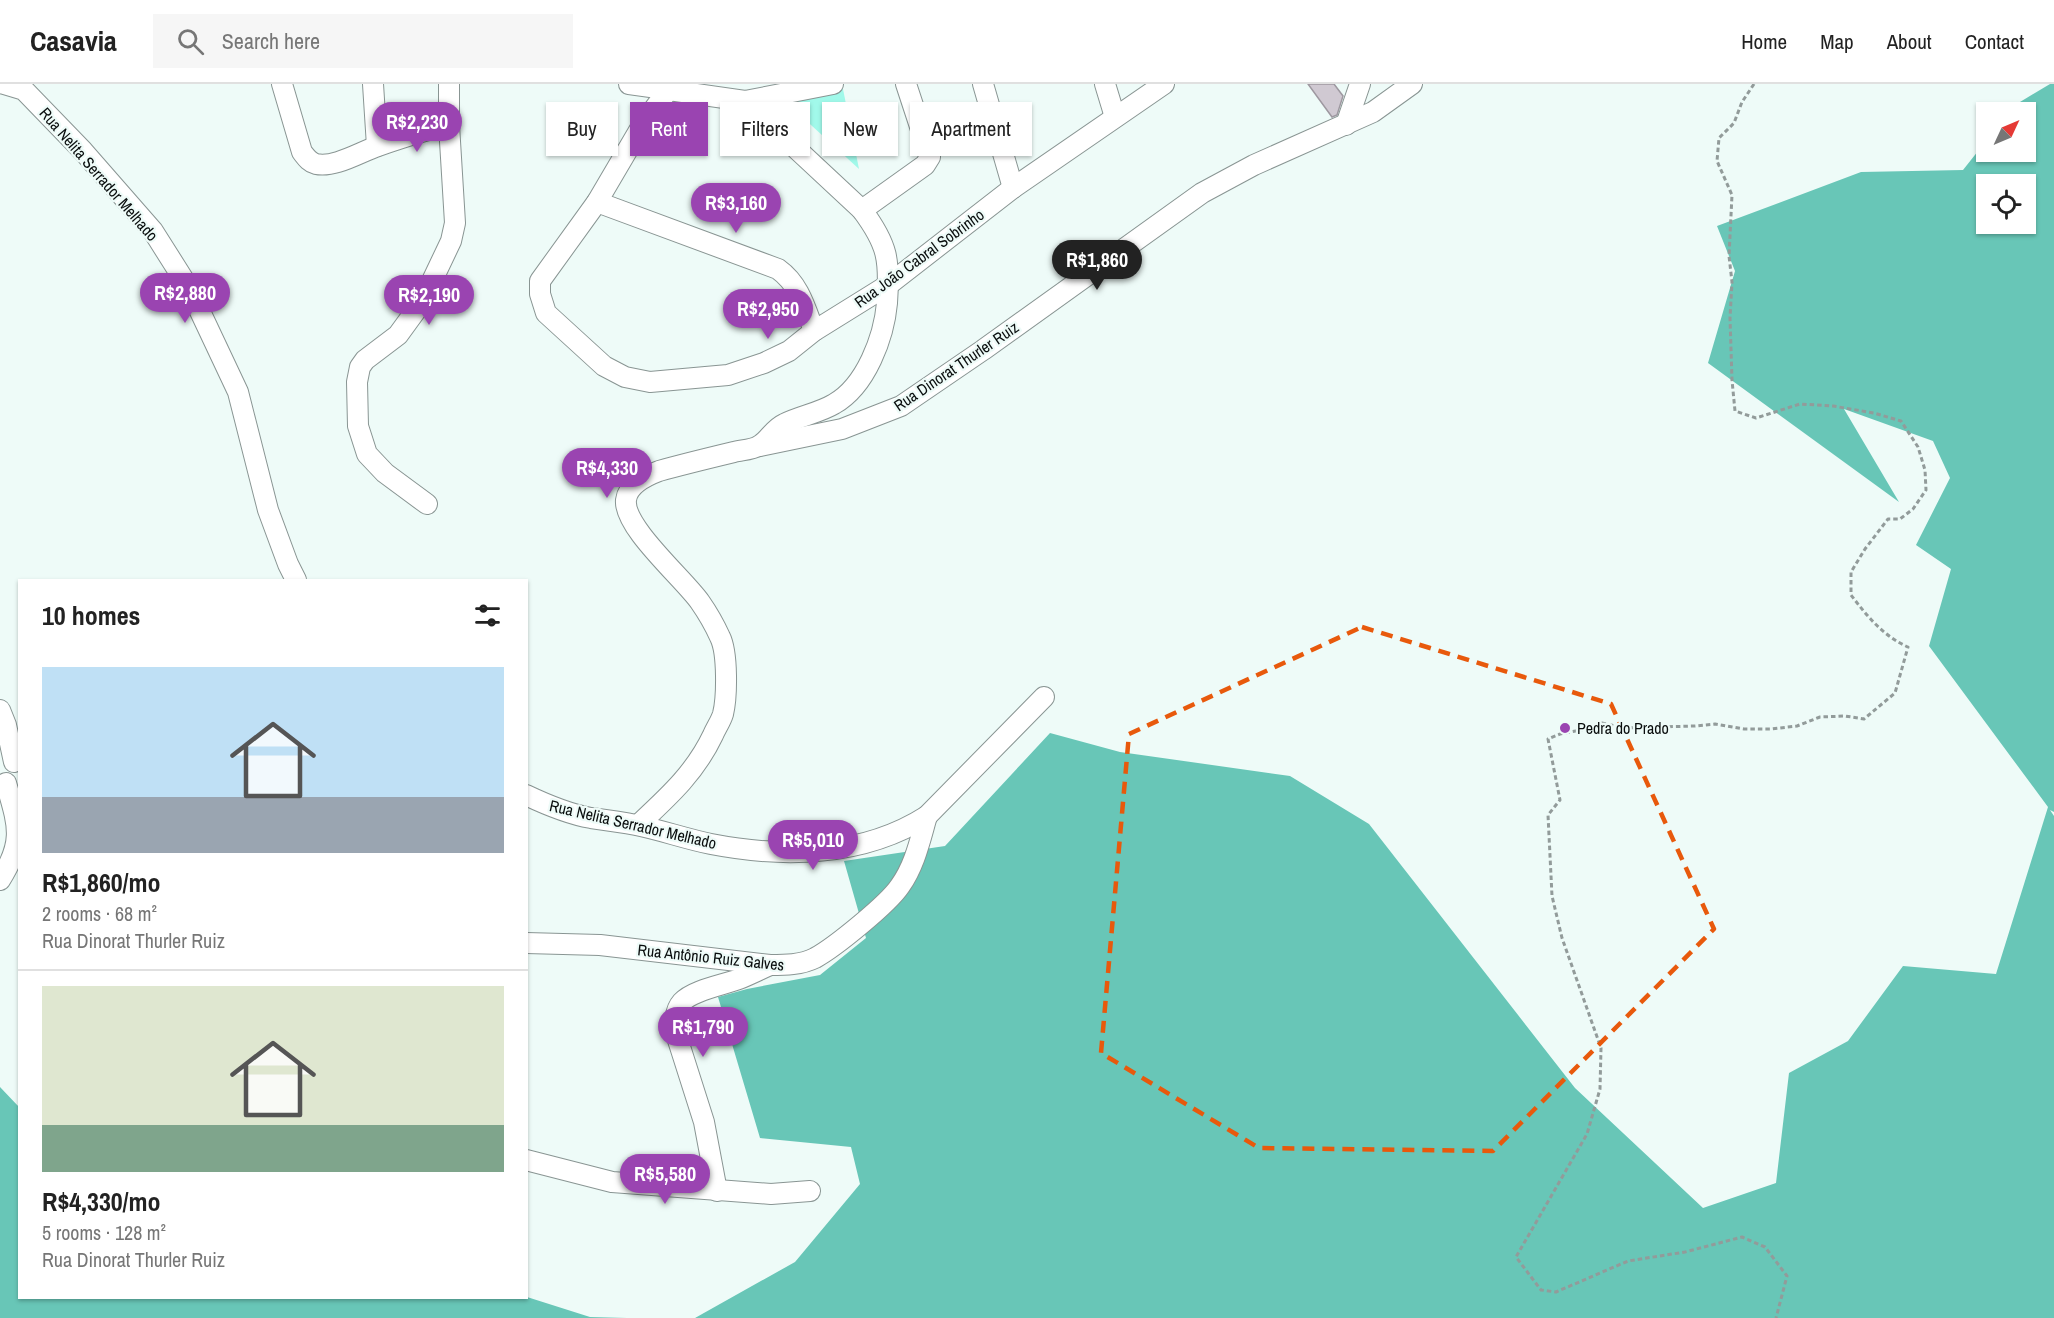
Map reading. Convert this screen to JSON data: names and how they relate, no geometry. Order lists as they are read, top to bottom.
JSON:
{
  "streets": {
    "street": [
      "Rua Nelita Serrador Melhado",
      "Rua João Cabral Sobrinho",
      "Rua Dinorat Thurler Ruiz",
      "Rua Antônio Ruiz Galves"
    ]
  },
  "crossings": [
    ["Rua Nelita Serrador Melhado", "Rua Dinorat Thurler Ruiz"],
    ["Rua Nelita Serrador Melhado", "Rua Antônio Ruiz Galves"]
  ],
  "places": ["Pedra do Prado"],
  "north": "top right",
  "page": {
    "header": "Casavia",
    "search": "Search here",
    "nav": [
      "Home",
      "Map",
      "About",
      "Contact"
    ],
    "price": [
      "R$2,230",
      "R$3,160",
      "R$1,860",
      "R$2,880",
      "R$2,190",
      "R$2,950",
      "R$4,330",
      "R$5,010",
      "R$1,790",
      "R$5,580"
    ],
    "chip": [
      "Buy",
      "Rent",
      "Filters",
      "New",
      "Apartment"
    ],
    "heading": "10 homes",
    "list": [
      {
        "name": "R$1,860/mo",
        "note": "2 rooms · 68 m² · Rua Dinorat Thurler Ruiz"
      },
      {
        "name": "R$4,330/mo",
        "note": "5 rooms · 128 m² · Rua Dinorat Thurler Ruiz"
      }
    ]
  }
}
